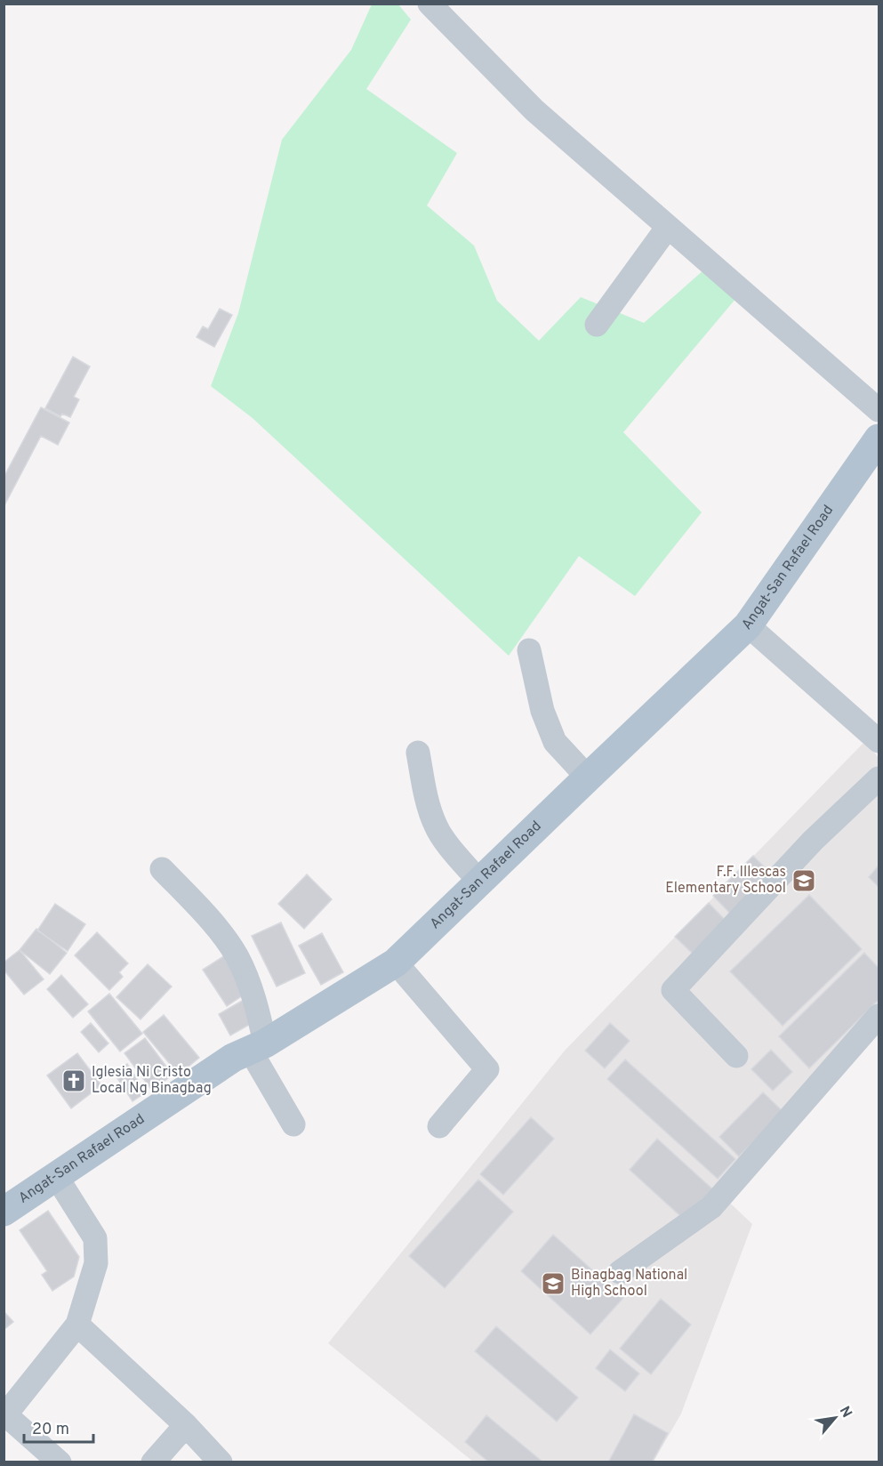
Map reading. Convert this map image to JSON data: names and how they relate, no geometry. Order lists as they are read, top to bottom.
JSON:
{
  "streets": {
    "main road": ["Angat-San Rafael Road"]
  },
  "places": {
    "school or university": ["F.F. Illescas Elementary School", "Binagbag National High School"],
    "church": ["Iglesia Ni Cristo Local Ng Binagbag"]
  },
  "scale_bar": "20 m",
  "north": "top right"
}
